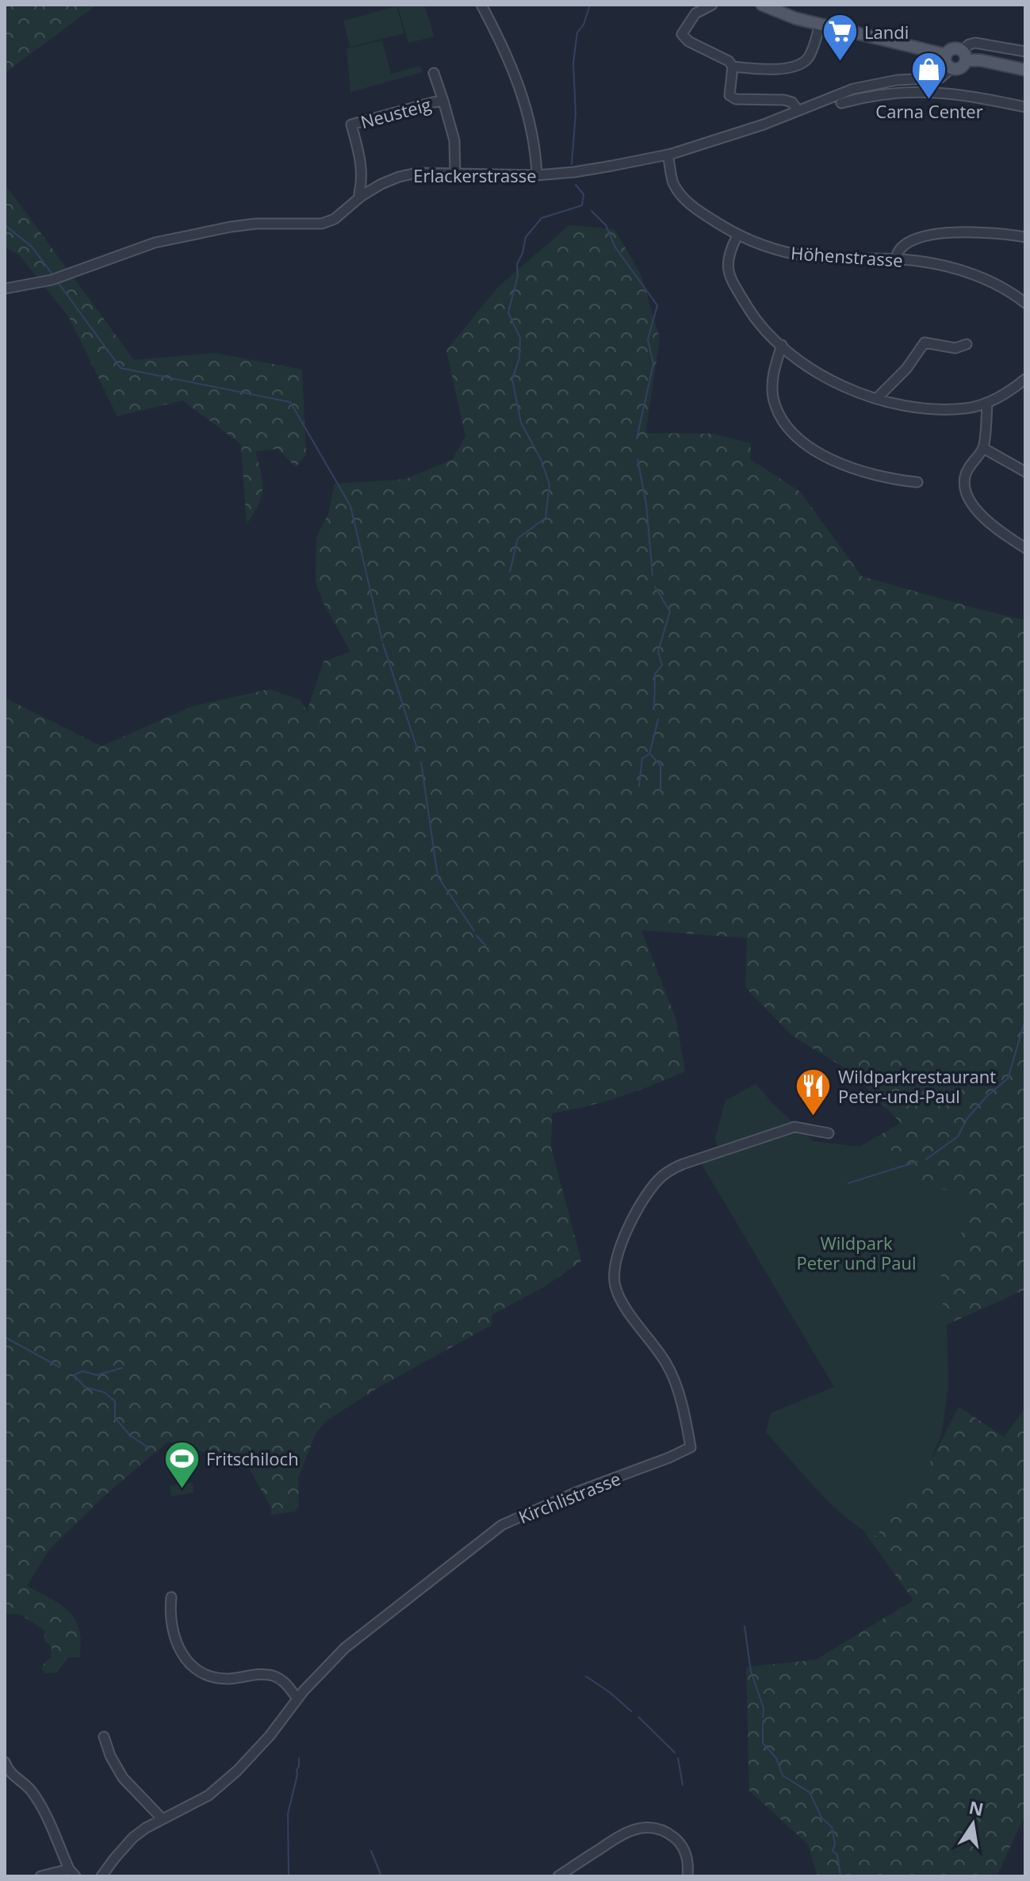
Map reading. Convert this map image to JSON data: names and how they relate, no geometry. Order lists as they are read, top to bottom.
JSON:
{
  "streets": {
    "street": [
      "Neusteig",
      "Erlackerstrasse",
      "Höhenstrasse",
      "Kirchlistrasse"
    ]
  },
  "crossings": [
    ["Neusteig", "Erlackerstrasse"],
    ["Erlackerstrasse", "Höhenstrasse"]
  ],
  "parks": ["Wildpark Peter und Paul"],
  "places": {
    "supermarket": ["Landi"],
    "shop": ["Carna Center"],
    "restaurant": ["Wildparkrestaurant Peter-und-Paul"],
    "sports": ["Fritschiloch"]
  },
  "north": "top"
}
